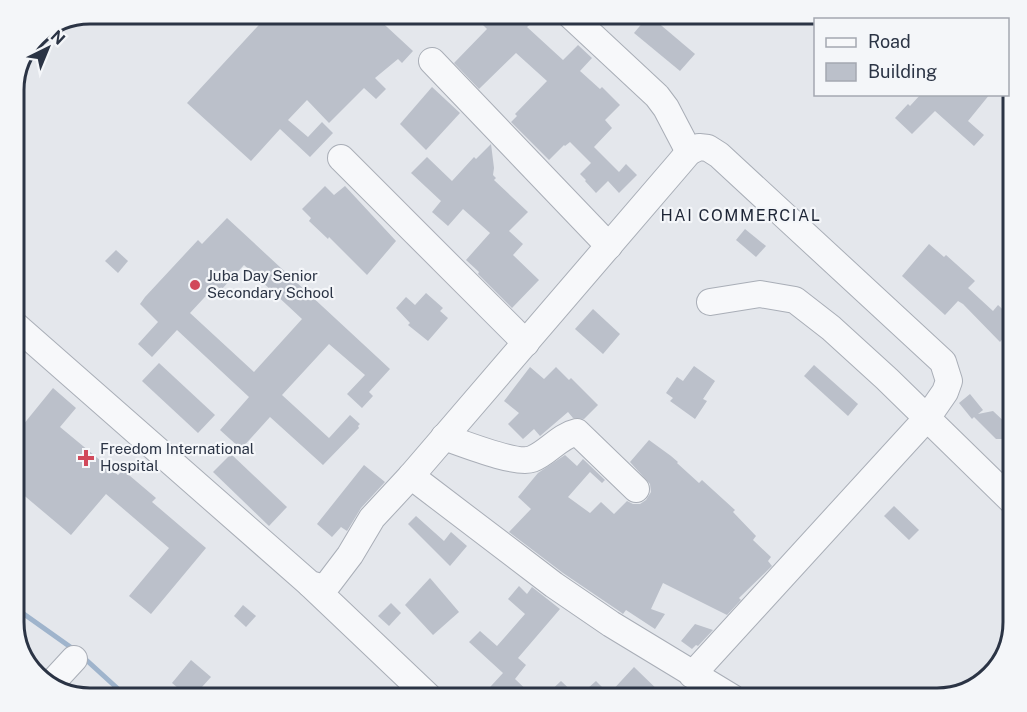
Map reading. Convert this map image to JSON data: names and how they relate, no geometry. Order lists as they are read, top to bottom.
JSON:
{
  "districts": ["HAI COMMERCIAL"],
  "places": {
    "other": ["Juba Day Senior Secondary School"],
    "health": ["Freedom International Hospital"]
  },
  "legend": ["Road", "Building"],
  "north": "top right"
}
